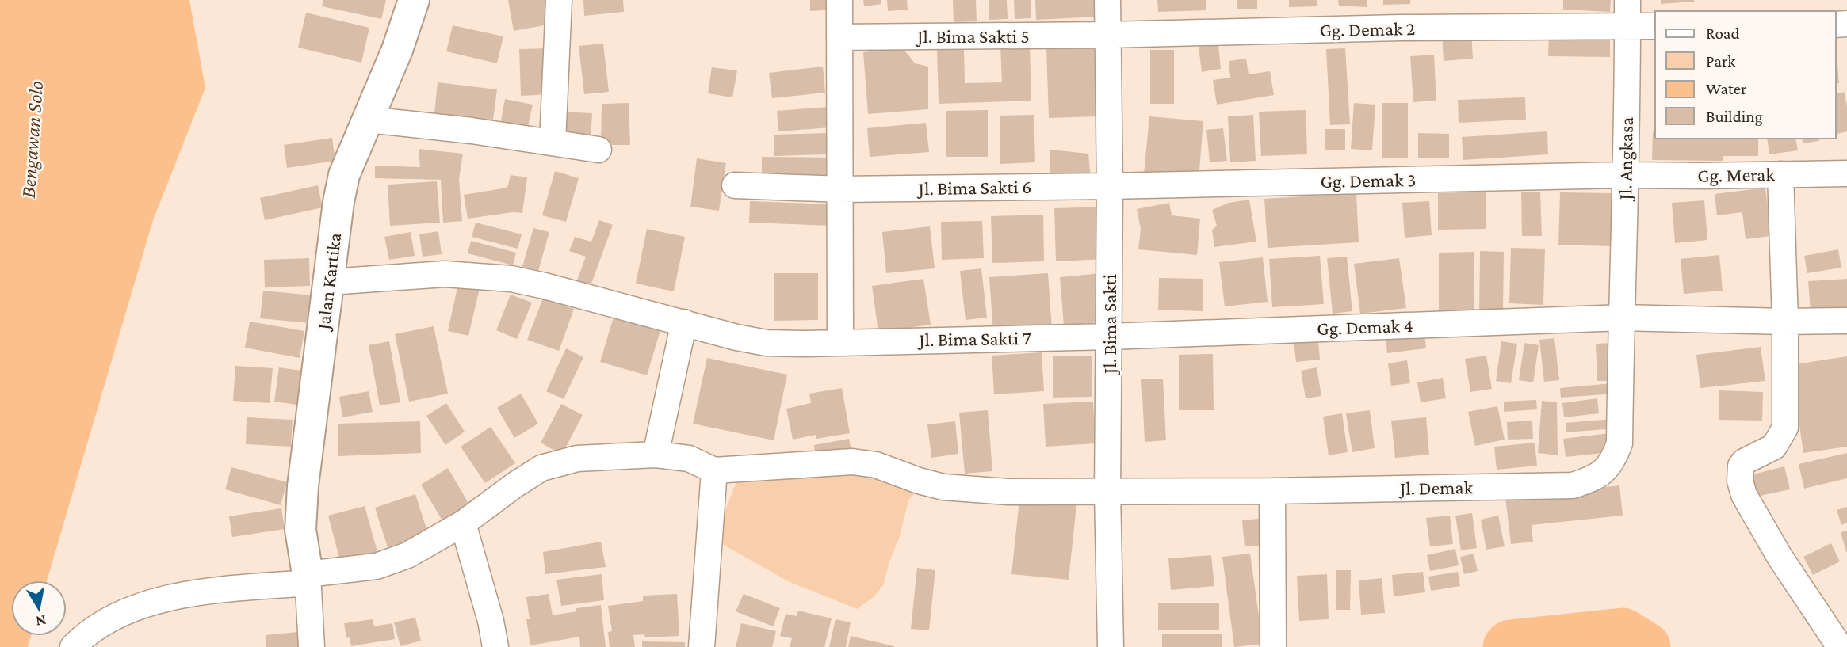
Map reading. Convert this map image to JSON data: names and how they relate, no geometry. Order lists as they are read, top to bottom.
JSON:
{
  "streets": {
    "street": [
      "Gg. Demak 2",
      "Jl. Bima Sakti 5",
      "Jl. Angkasa",
      "Gg. Merak",
      "Gg. Demak 3",
      "Jl. Bima Sakti 6",
      "Jalan Kartika",
      "Jl. Bima Sakti",
      "Gg. Demak 4",
      "Jl. Bima Sakti 7",
      "Jl. Demak"
    ]
  },
  "crossings": [
    ["Gg. Demak 2", "Jl. Bima Sakti 5"],
    ["Gg. Demak 2", "Jl. Angkasa"],
    ["Gg. Demak 2", "Jl. Bima Sakti"],
    ["Jl. Bima Sakti 5", "Jl. Bima Sakti"],
    ["Jl. Angkasa", "Gg. Merak"],
    ["Jl. Angkasa", "Gg. Demak 3"],
    ["Jl. Angkasa", "Gg. Demak 4"],
    ["Jl. Angkasa", "Jl. Demak"],
    ["Gg. Merak", "Gg. Demak 3"],
    ["Gg. Demak 3", "Jl. Bima Sakti 6"],
    ["Gg. Demak 3", "Jl. Bima Sakti"],
    ["Jl. Bima Sakti 6", "Jl. Bima Sakti"],
    ["Jalan Kartika", "Jl. Bima Sakti 7"],
    ["Jl. Bima Sakti", "Gg. Demak 4"],
    ["Jl. Bima Sakti", "Jl. Bima Sakti 7"],
    ["Jl. Bima Sakti", "Jl. Demak"],
    ["Gg. Demak 4", "Jl. Bima Sakti 7"],
    ["Gg. Demak 4", "Jl. Demak"]
  ],
  "water": ["Bengawan Solo"],
  "legend": [
    "Road",
    "Park",
    "Water",
    "Building"
  ],
  "north": "bottom"
}
